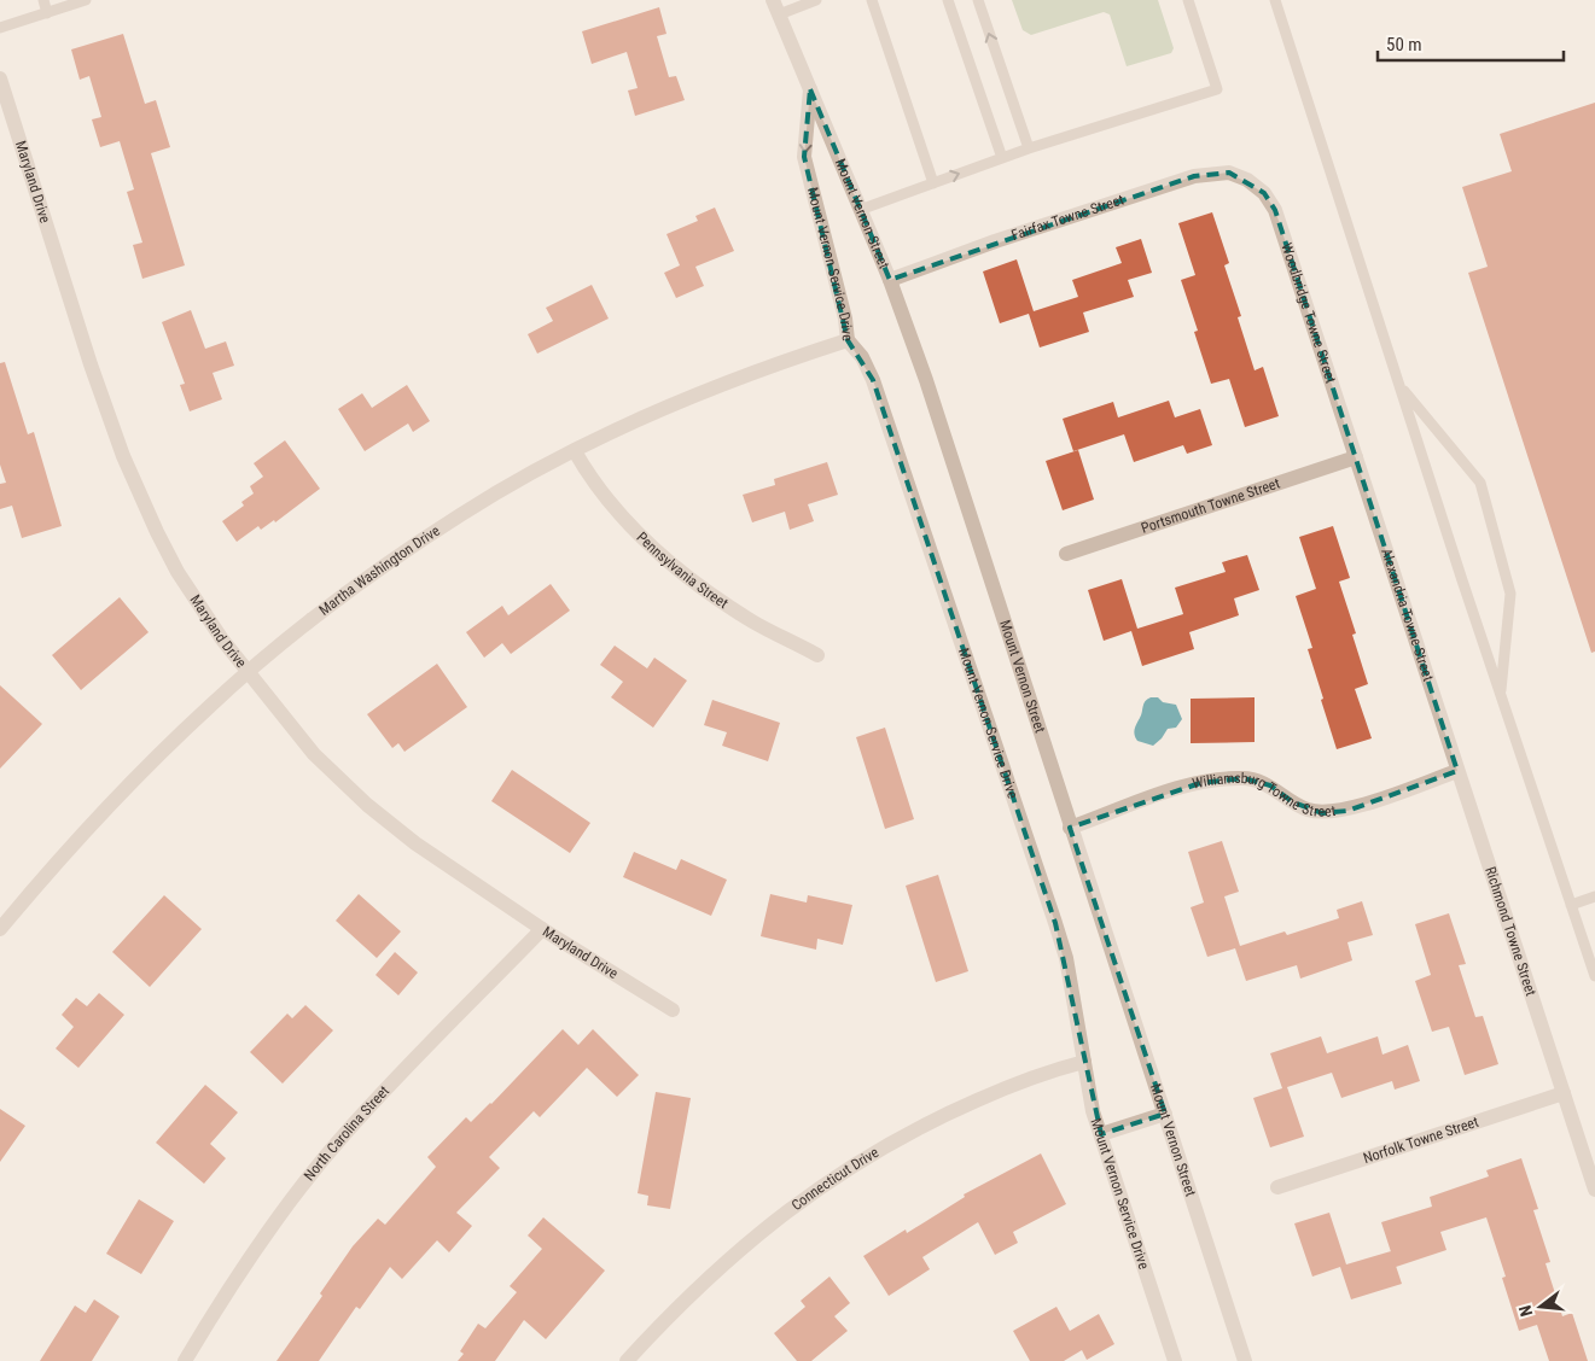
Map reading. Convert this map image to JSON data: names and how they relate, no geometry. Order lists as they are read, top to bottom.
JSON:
{
  "streets": {
    "street": [
      "Maryland Drive",
      "Mount Vernon Street",
      "Fairfax Towne Street",
      "Mount Vernon Service Drive",
      "Woodbridge Towne Street",
      "Portsmouth Towne Street",
      "Pennsylvania Street",
      "Martha Washington Drive",
      "Alexandria Towne Street",
      "Williamsburg Towne Street",
      "Richmond Towne Street",
      "North Carolina Street",
      "Norfolk Towne Street",
      "Connecticut Drive"
    ]
  },
  "crossings": [
    ["Maryland Drive", "Martha Washington Drive"],
    ["Maryland Drive", "North Carolina Street"],
    ["Mount Vernon Street", "Fairfax Towne Street"],
    ["Mount Vernon Street", "Mount Vernon Service Drive"],
    ["Mount Vernon Street", "Williamsburg Towne Street"],
    ["Fairfax Towne Street", "Woodbridge Towne Street"],
    ["Mount Vernon Service Drive", "Martha Washington Drive"],
    ["Mount Vernon Service Drive", "Connecticut Drive"],
    ["Woodbridge Towne Street", "Portsmouth Towne Street"],
    ["Woodbridge Towne Street", "Alexandria Towne Street"],
    ["Portsmouth Towne Street", "Alexandria Towne Street"],
    ["Pennsylvania Street", "Martha Washington Drive"],
    ["Alexandria Towne Street", "Williamsburg Towne Street"],
    ["Alexandria Towne Street", "Richmond Towne Street"],
    ["Williamsburg Towne Street", "Richmond Towne Street"],
    ["Richmond Towne Street", "Norfolk Towne Street"]
  ],
  "scale_bar": "50 m",
  "north": "left"
}
